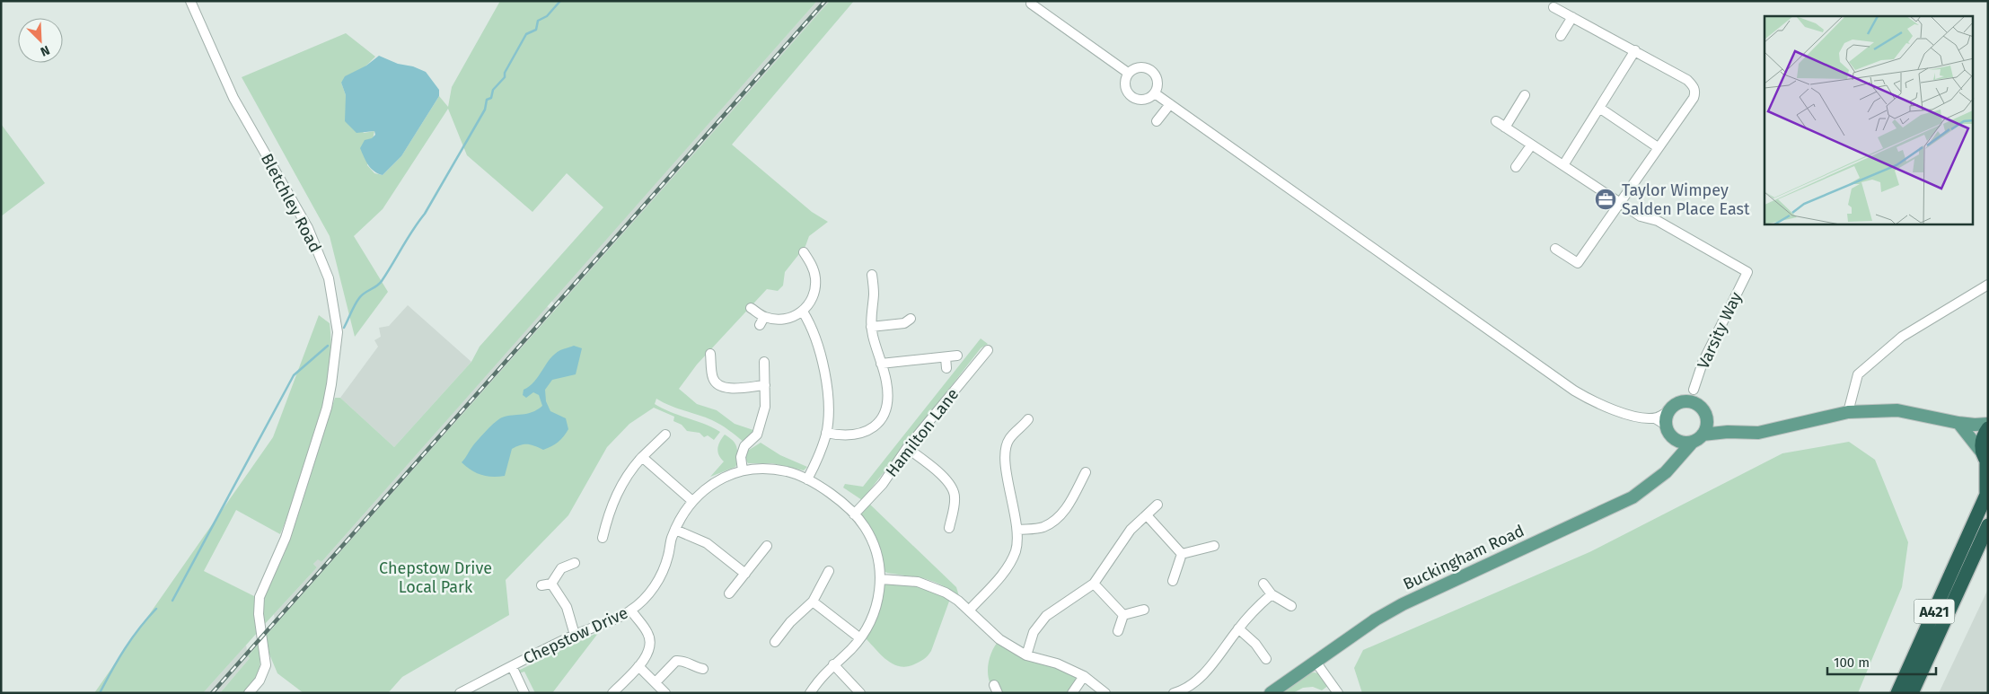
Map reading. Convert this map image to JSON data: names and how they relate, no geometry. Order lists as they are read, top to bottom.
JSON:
{
  "streets": {
    "highway": ["A421"],
    "main road": ["Buckingham Road"],
    "street": [
      "Bletchley Road",
      "Varsity Way",
      "Hamilton Lane",
      "Chepstow Drive"
    ]
  },
  "crossings": [
    ["Hamilton Lane", "Chepstow Drive"]
  ],
  "parks": ["Chepstow Drive Local Park"],
  "places": {
    "office": ["Taylor Wimpey Salden Place East"]
  },
  "scale_bar": "100 m",
  "north": "bottom right"
}
